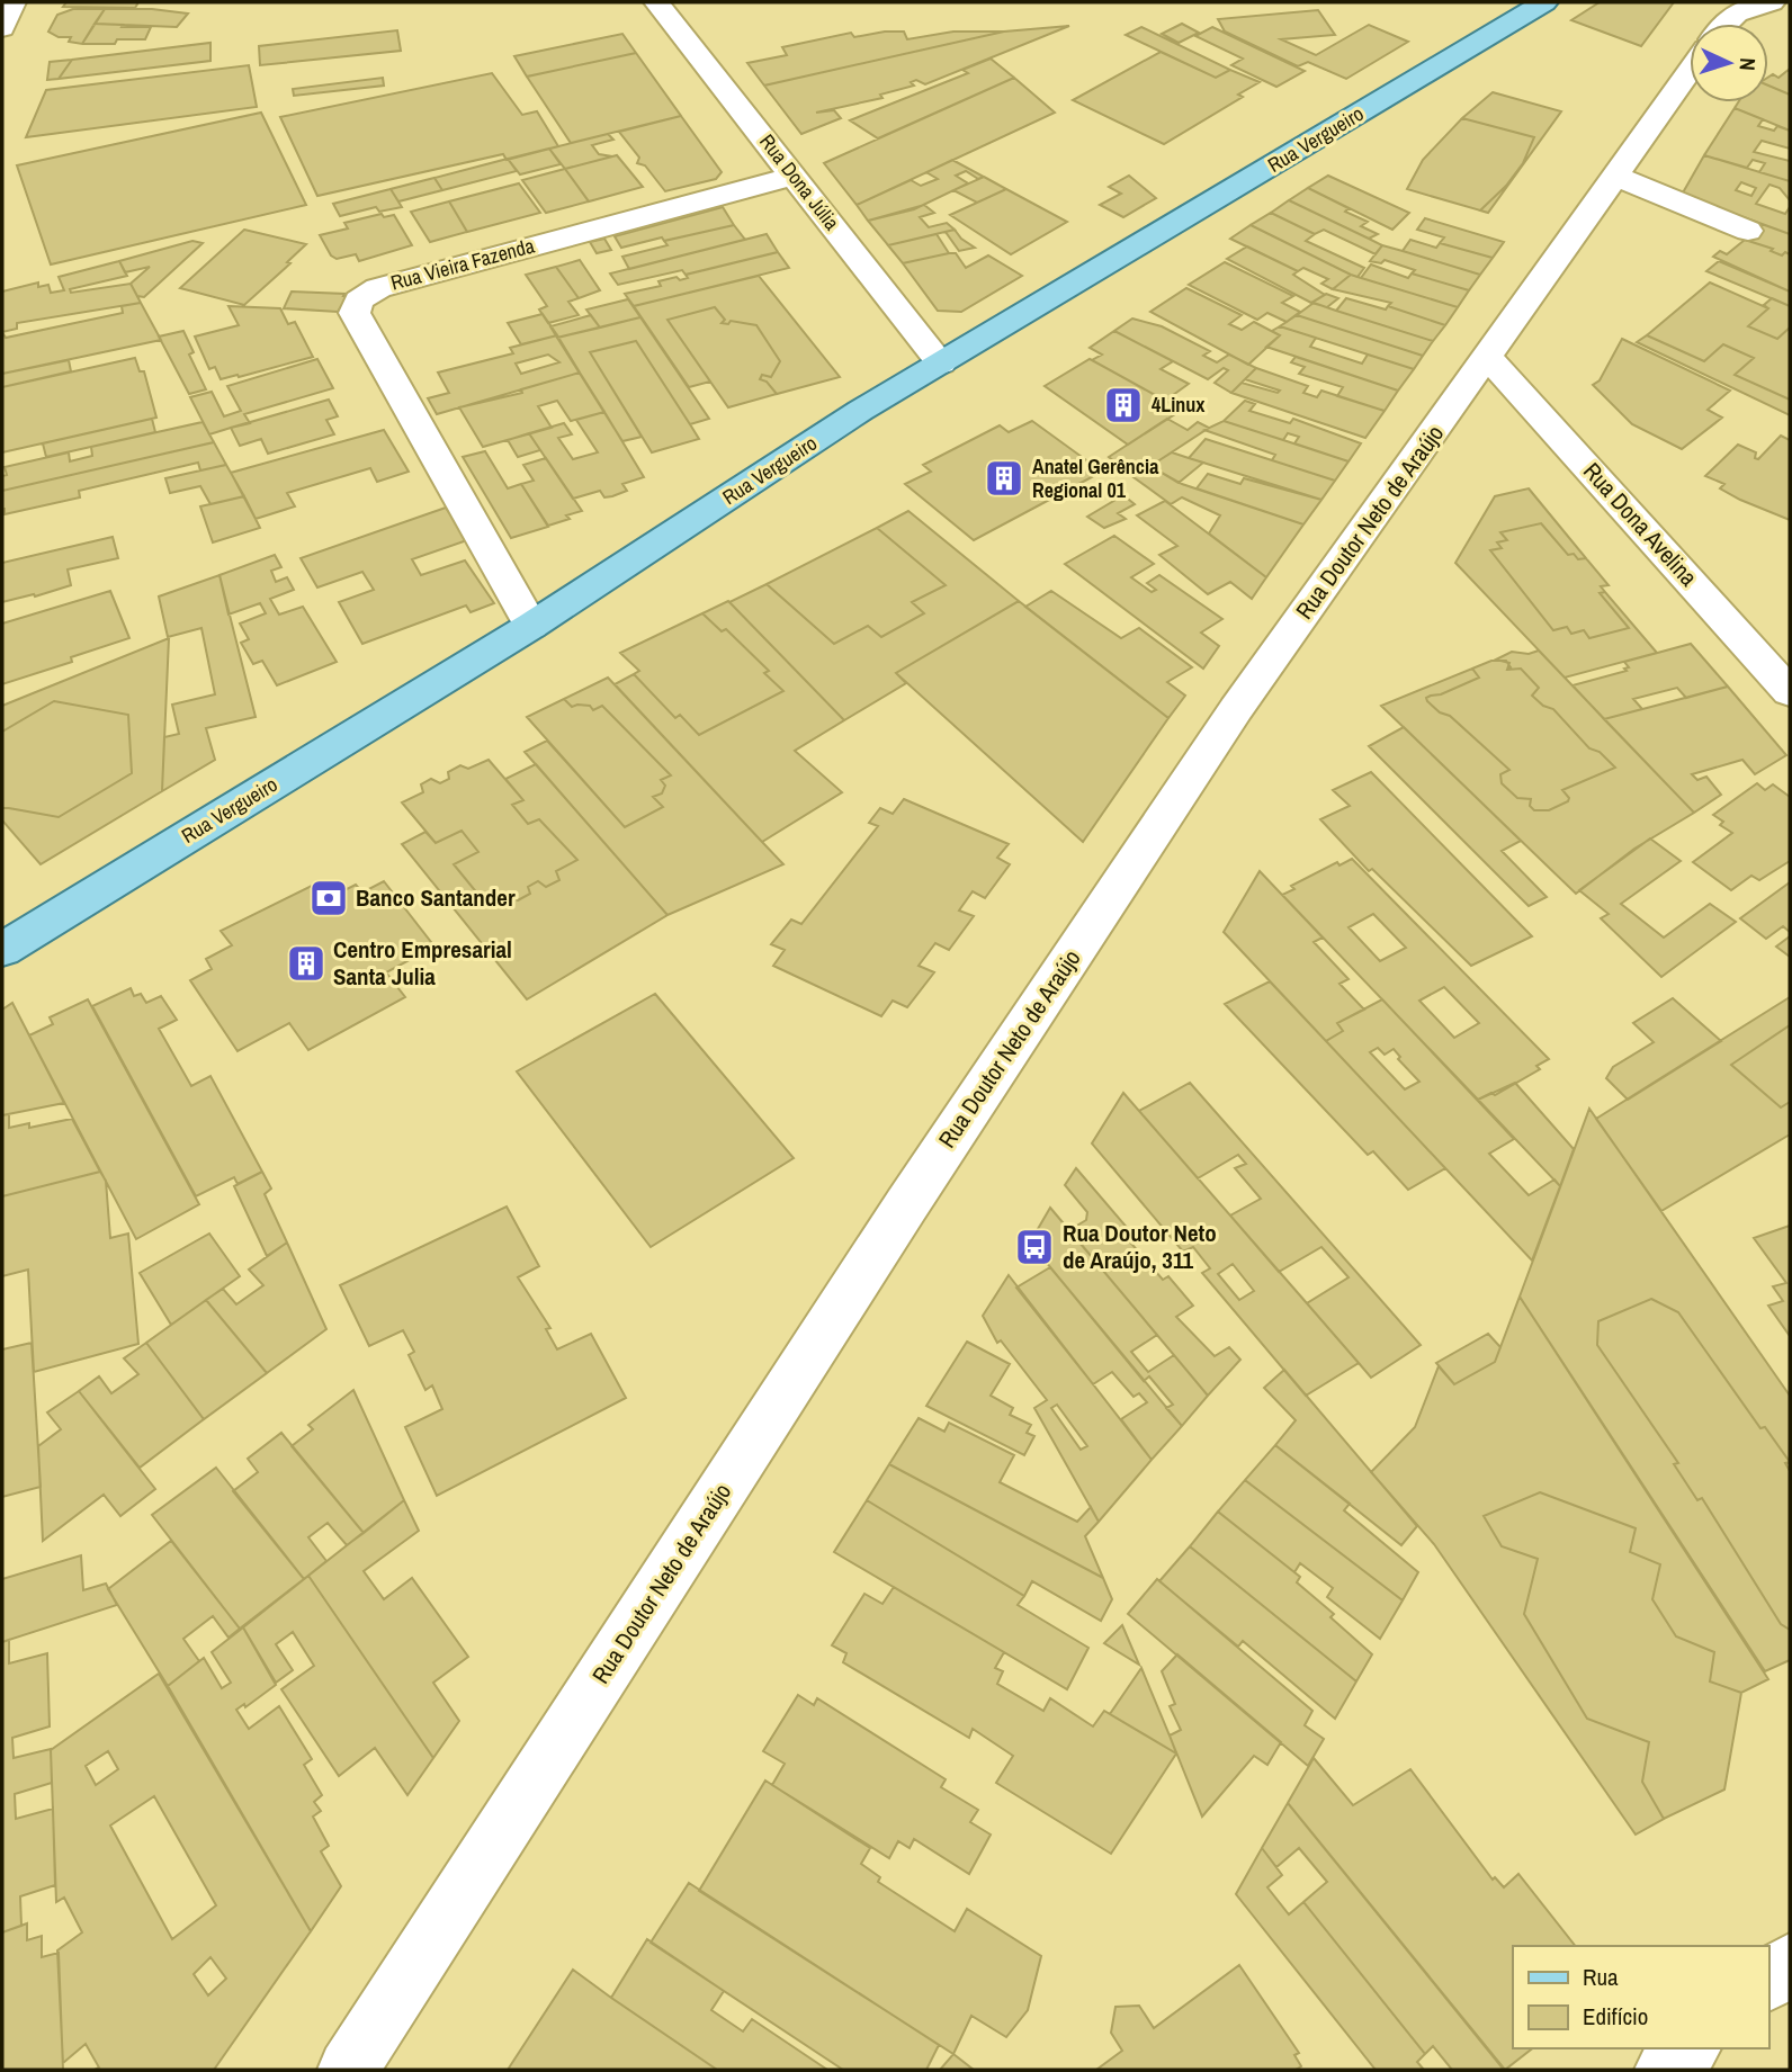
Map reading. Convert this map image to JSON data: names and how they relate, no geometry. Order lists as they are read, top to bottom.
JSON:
{
  "streets": {
    "main road": ["Rua Vergueiro"],
    "street": [
      "Rua Dona Júlia",
      "Rua Vieira Fazenda",
      "Rua Doutor Neto de Araújo",
      "Rua Dona Avelina"
    ]
  },
  "crossings": [
    ["Rua Vergueiro", "Rua Dona Júlia"],
    ["Rua Vergueiro", "Rua Vieira Fazenda"],
    ["Rua Dona Júlia", "Rua Vieira Fazenda"],
    ["Rua Doutor Neto de Araújo", "Rua Dona Avelina"]
  ],
  "places": {
    "building": ["4Linux", "Anatel Gerência Regional 01", "Centro Empresarial Santa Julia"],
    "bank": ["Banco Santander"],
    "bus stop": ["Rua Doutor Neto de Araújo, 311"]
  },
  "legend": ["Rua", "Edifício"],
  "north": "right"
}
